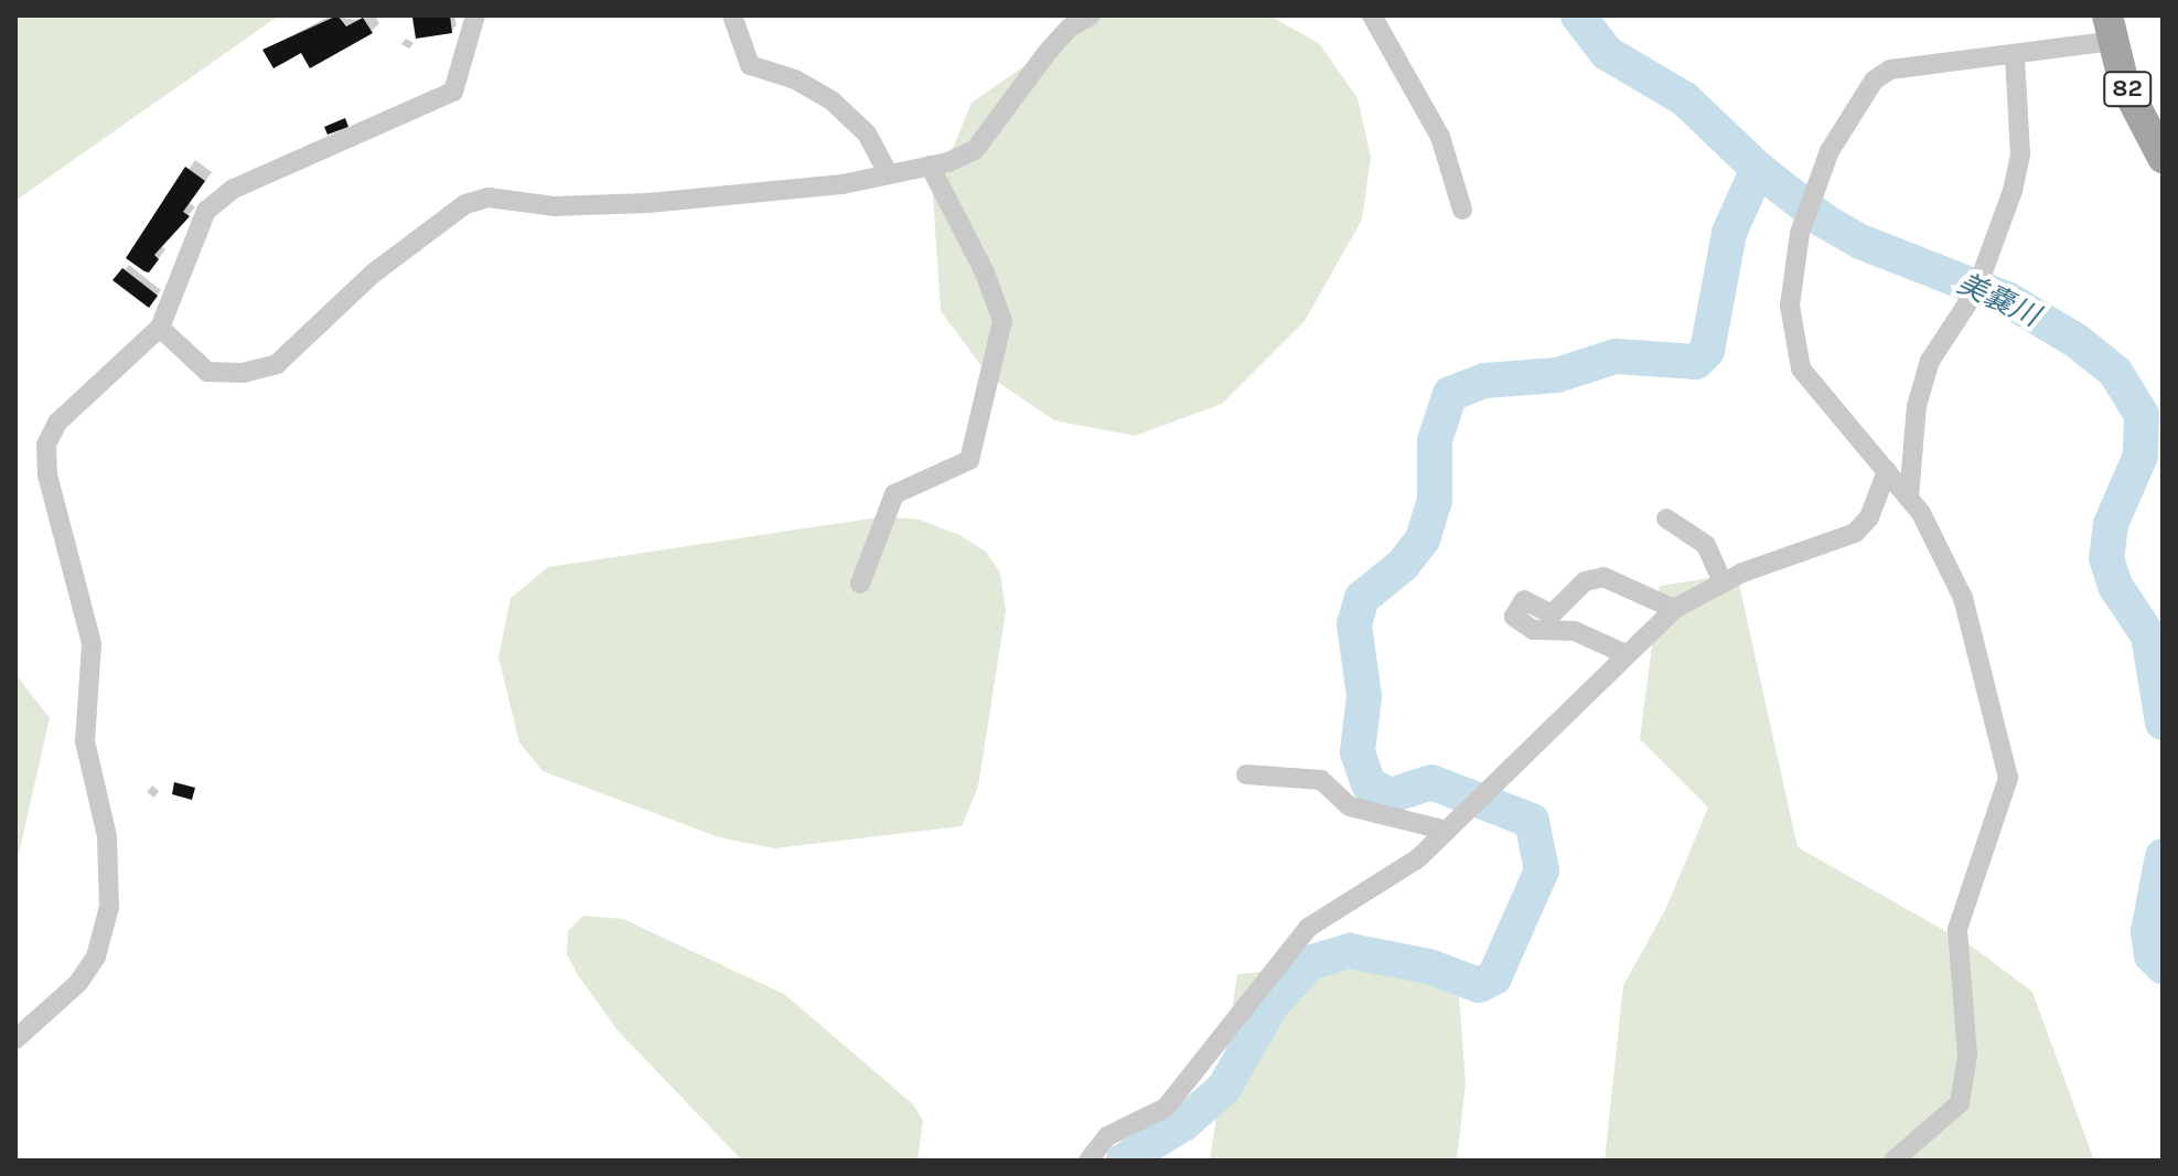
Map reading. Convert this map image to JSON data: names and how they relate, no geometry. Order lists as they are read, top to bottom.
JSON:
{
  "streets": {
    "main road": ["82"]
  },
  "water": ["美嚢川"]
}
